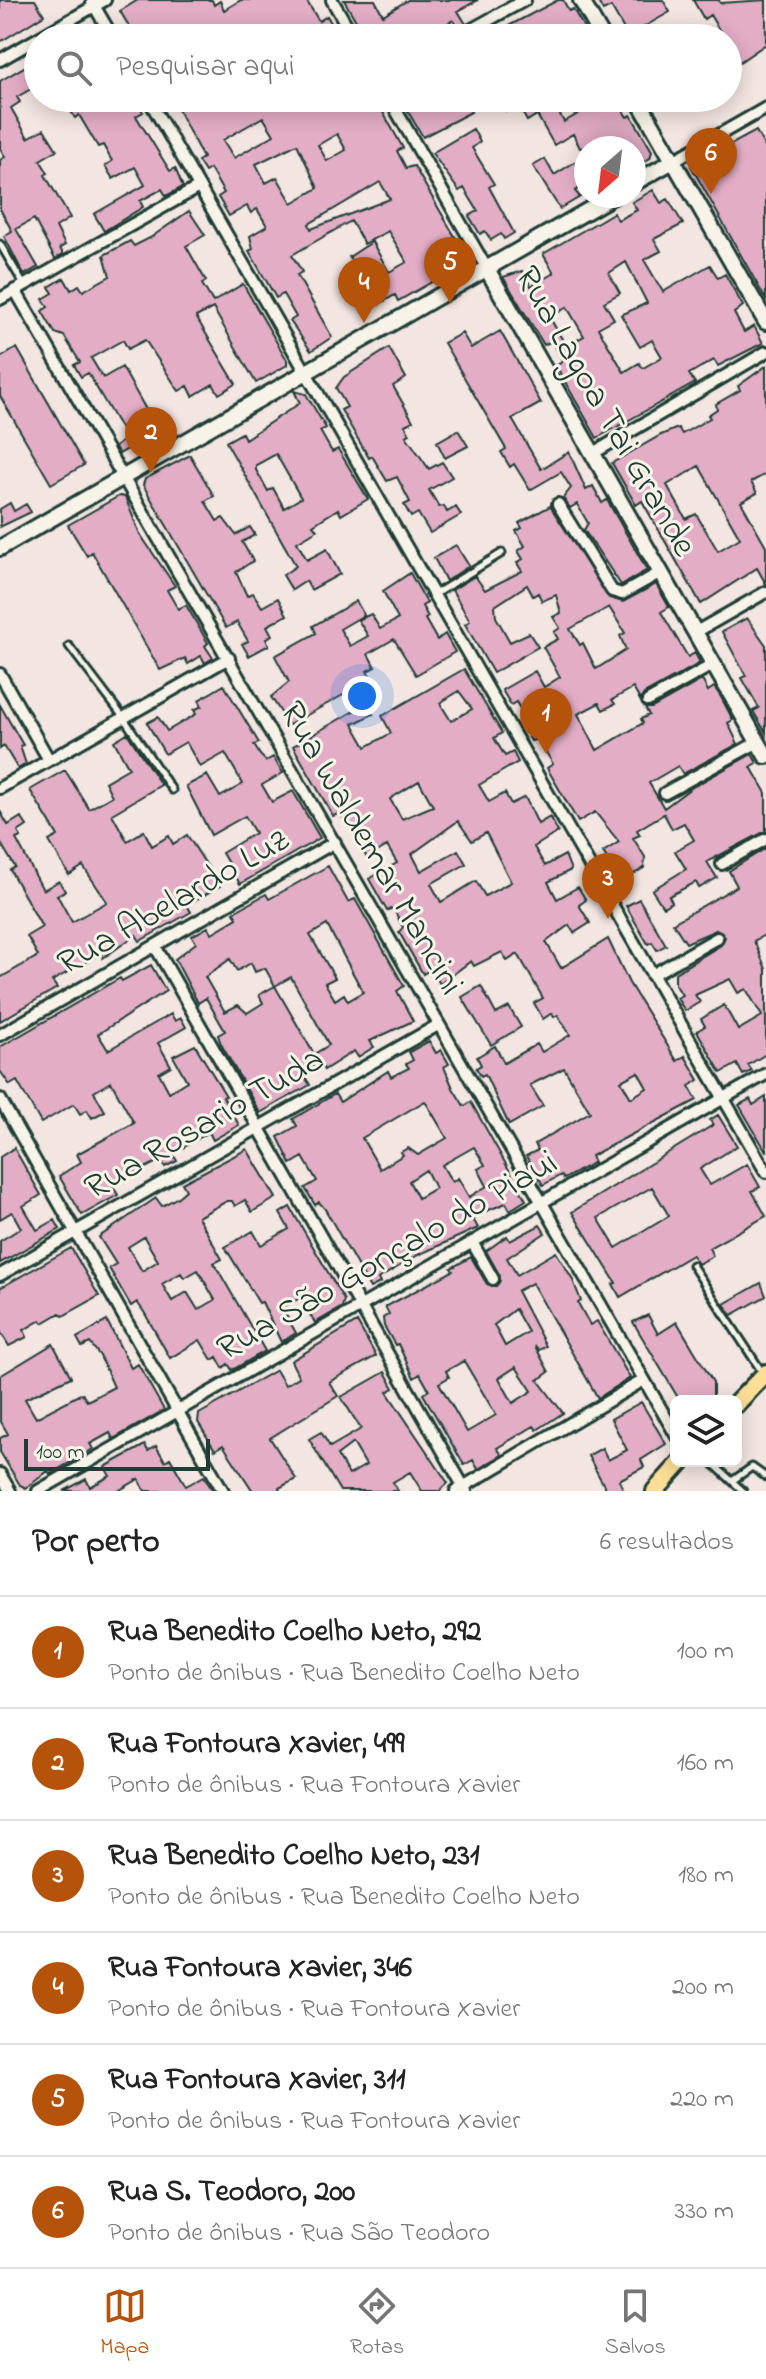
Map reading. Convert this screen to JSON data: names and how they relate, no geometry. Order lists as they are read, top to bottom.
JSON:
{
  "streets": {
    "main road": ["Rua Lagoa Tai Grande"],
    "street": [
      "Rua Waldemar Mancini",
      "Rua Abelardo Luz",
      "Rua Rosario Tuda",
      "Rua São Gonçalo do Piaui"
    ]
  },
  "crossings": [
    ["Rua Waldemar Mancini", "Rua Abelardo Luz"],
    ["Rua Waldemar Mancini", "Rua Rosario Tuda"],
    ["Rua Waldemar Mancini", "Rua São Gonçalo do Piaui"]
  ],
  "scale_bar": "100 m",
  "north": "bottom left",
  "page": {
    "search": "Pesquisar aqui",
    "pins": [
      "6",
      "5",
      "4",
      "2",
      "1",
      "3"
    ],
    "scale": "100 m",
    "heading": ["Por perto", "6 resultados"],
    "list": [
      {
        "mark": "1",
        "name": "Rua Benedito Coelho Neto, 292",
        "note": "Ponto de ônibus · Rua Benedito Coelho Neto",
        "value": "100 m"
      },
      {
        "mark": "2",
        "name": "Rua Fontoura Xavier, 499",
        "note": "Ponto de ônibus · Rua Fontoura Xavier",
        "value": "160 m"
      },
      {
        "mark": "3",
        "name": "Rua Benedito Coelho Neto, 231",
        "note": "Ponto de ônibus · Rua Benedito Coelho Neto",
        "value": "180 m"
      },
      {
        "mark": "4",
        "name": "Rua Fontoura Xavier, 346",
        "note": "Ponto de ônibus · Rua Fontoura Xavier",
        "value": "200 m"
      },
      {
        "mark": "5",
        "name": "Rua Fontoura Xavier, 311",
        "note": "Ponto de ônibus · Rua Fontoura Xavier",
        "value": "220 m"
      },
      {
        "mark": "6",
        "name": "Rua S. Teodoro, 200",
        "note": "Ponto de ônibus · Rua São Teodoro",
        "value": "330 m"
      }
    ],
    "nav": ["Mapa", "Rotas", "Salvos"]
  }
}
